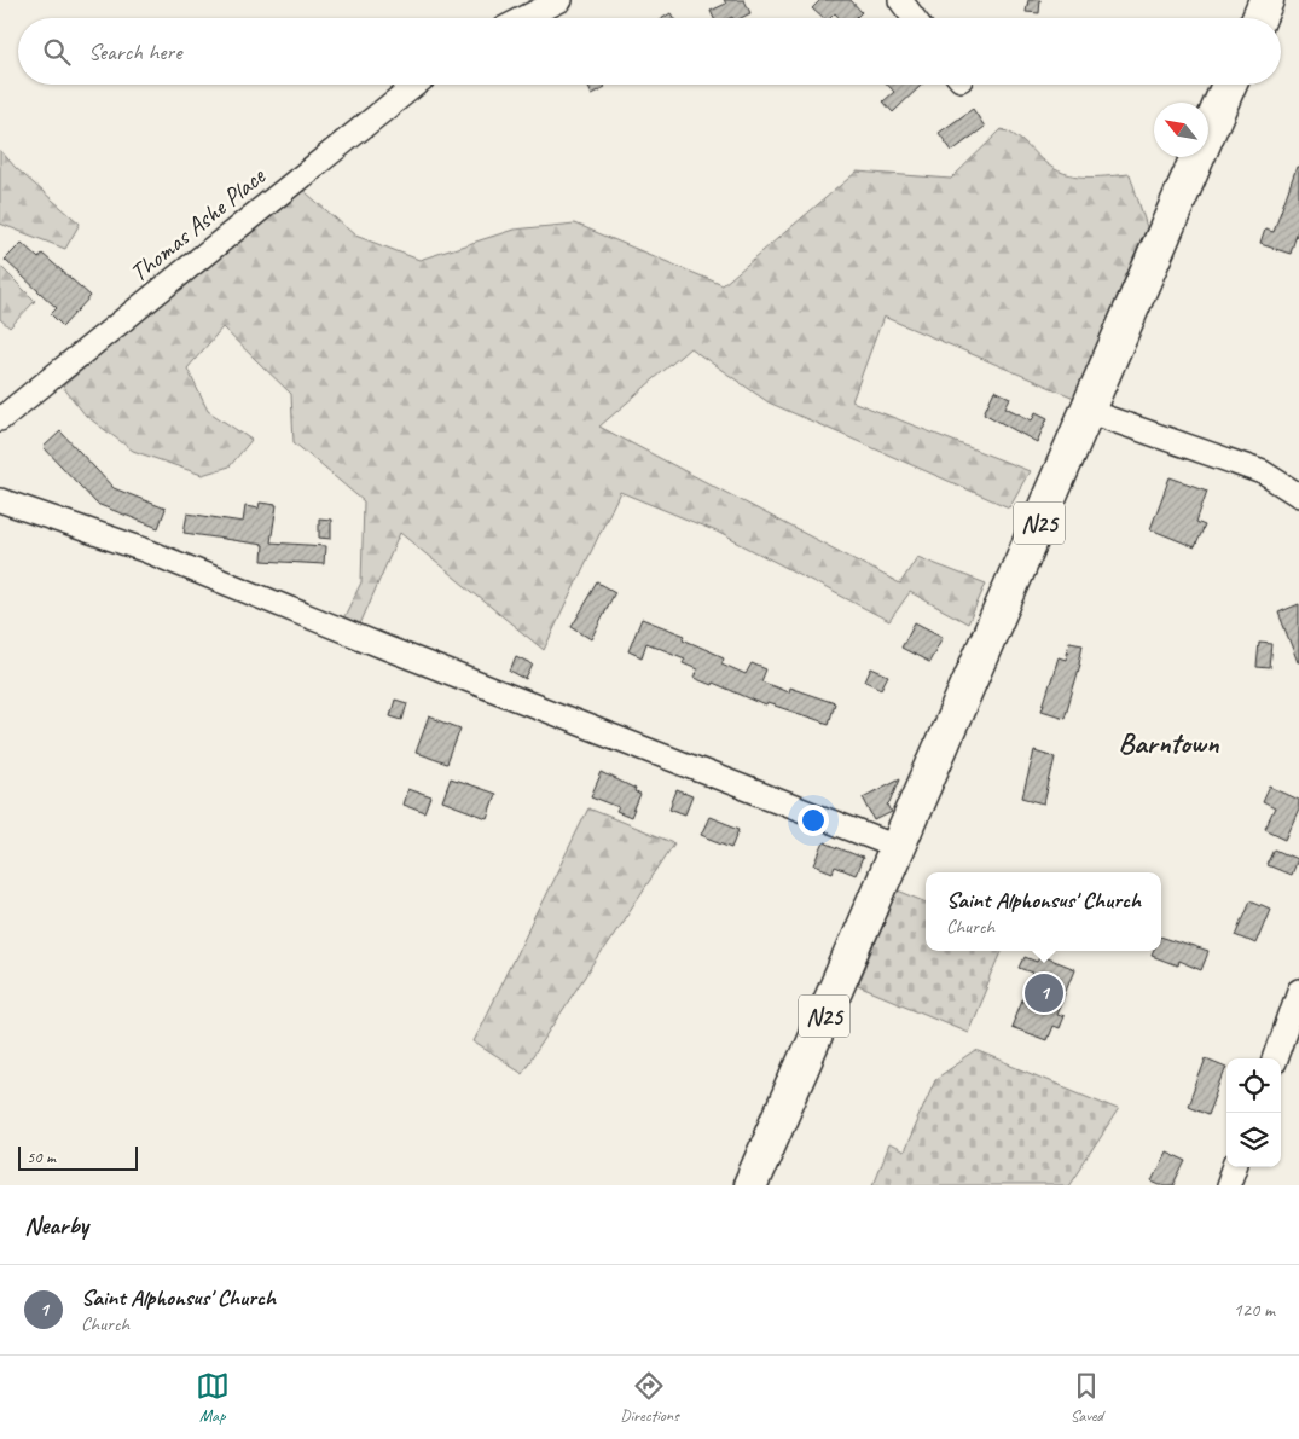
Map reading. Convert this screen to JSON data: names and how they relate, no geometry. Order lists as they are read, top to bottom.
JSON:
{
  "streets": {
    "highway": ["N25"],
    "street": ["Thomas Ashe Place"]
  },
  "districts": ["Barntown"],
  "scale_bar": "50 m",
  "north": "top left",
  "page": {
    "search": "Search here",
    "popup": ["Saint Alphonsus' Church", "Church"],
    "pins": "1",
    "scale": "50 m",
    "heading": "Nearby",
    "list": [
      {
        "mark": "1",
        "name": "Saint Alphonsus' Church",
        "note": "Church",
        "value": "120 m"
      }
    ],
    "nav": ["Map", "Directions", "Saved"]
  }
}
